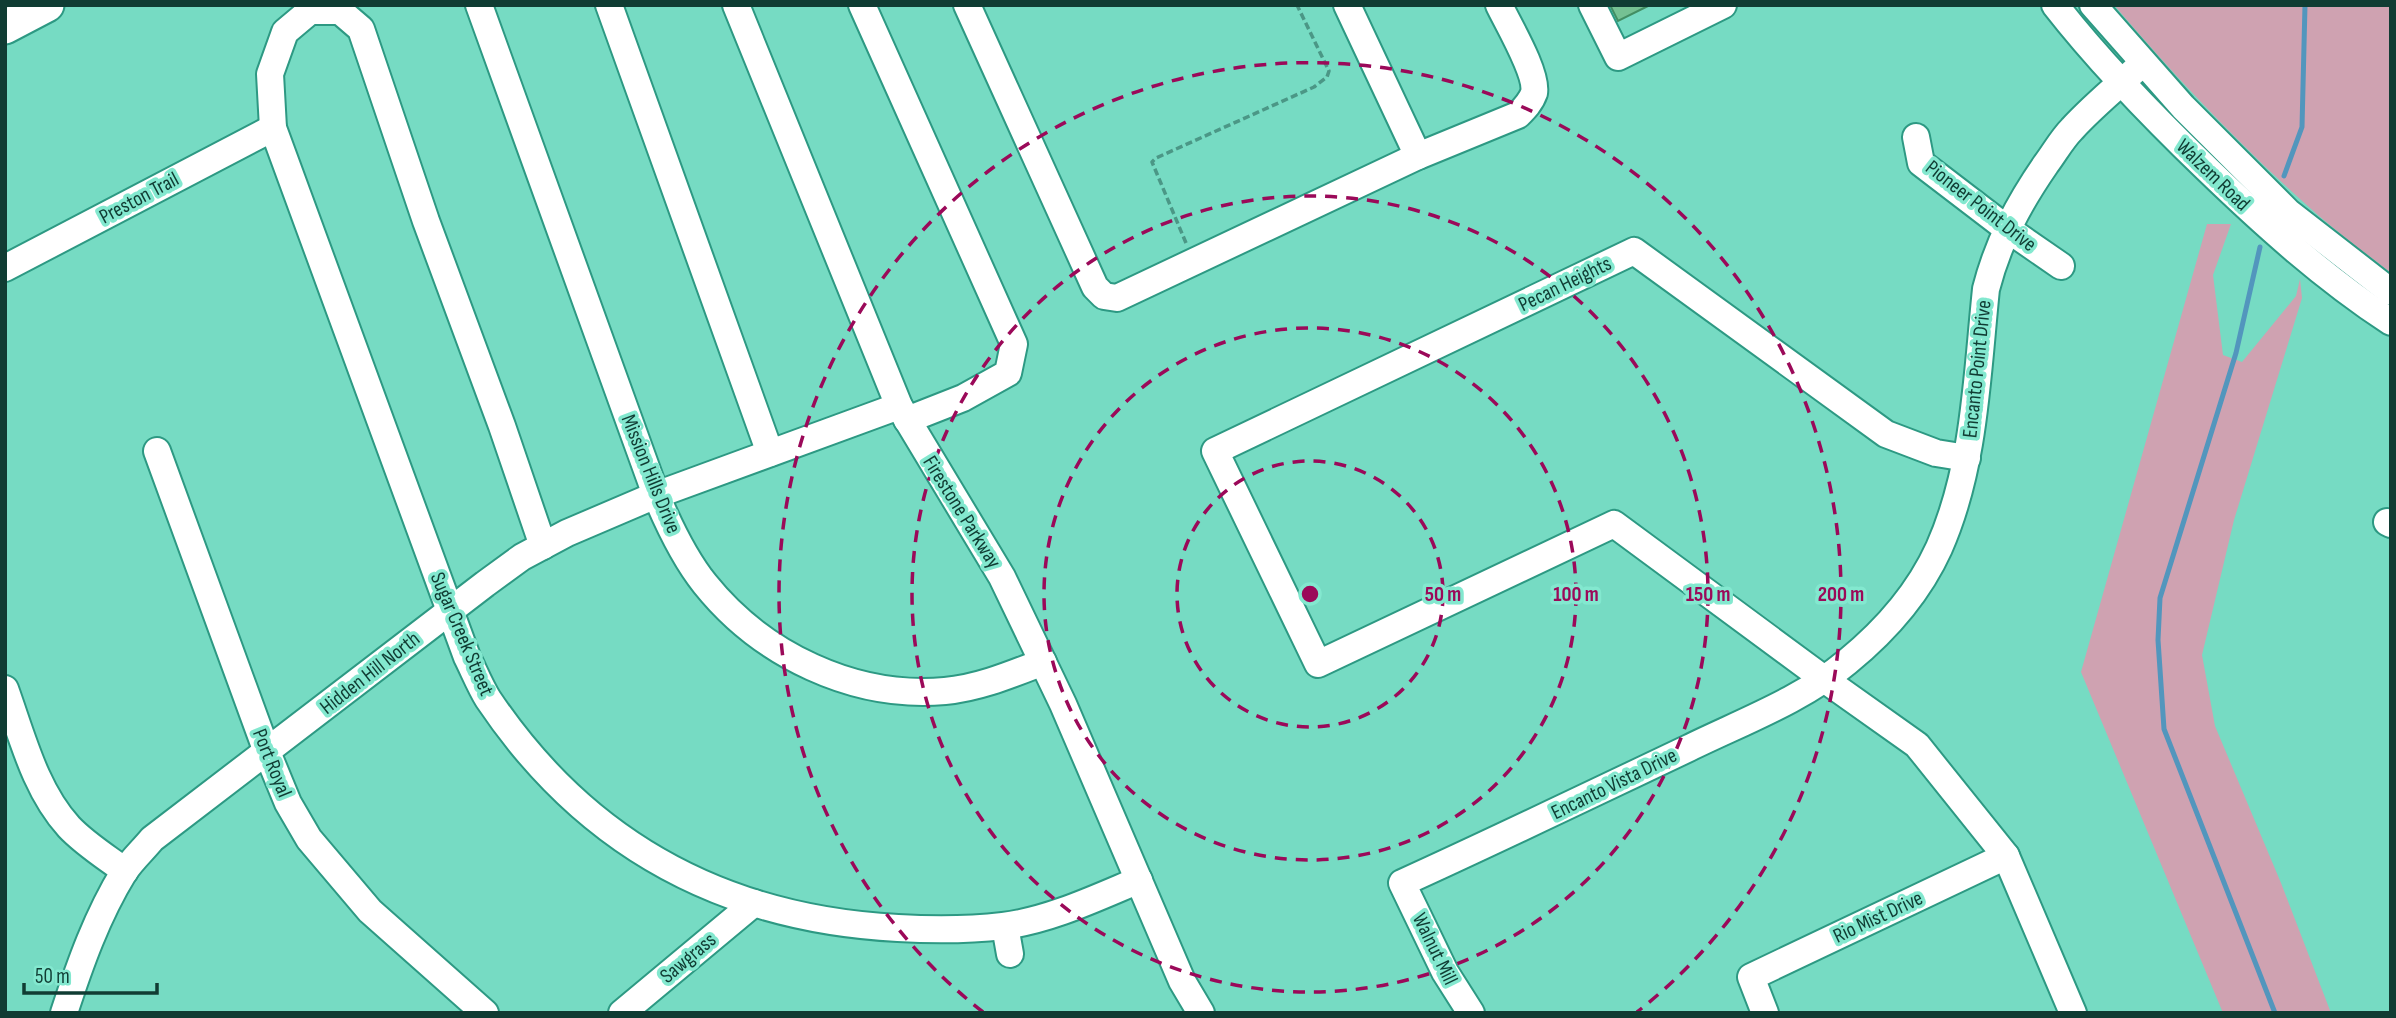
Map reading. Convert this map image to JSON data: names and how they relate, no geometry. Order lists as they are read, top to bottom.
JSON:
{
  "streets": {
    "street": [
      "Walzem Road",
      "Preston Trail",
      "Pioneer Point Drive",
      "Pecan Heights",
      "Encanto Point Drive",
      "Mission Hills Drive",
      "Firestone Parkway",
      "Sugar Creek Street",
      "Hidden Hill North",
      "Port Royal",
      "Encanto Vista Drive",
      "Rio Mist Drive",
      "Walnut Mill",
      "Sawgrass"
    ]
  },
  "crossings": [
    ["Walzem Road", "Encanto Point Drive"],
    ["Preston Trail", "Sugar Creek Street"],
    ["Pioneer Point Drive", "Encanto Point Drive"],
    ["Pecan Heights", "Encanto Point Drive"],
    ["Pecan Heights", "Encanto Vista Drive"],
    ["Encanto Point Drive", "Encanto Vista Drive"],
    ["Mission Hills Drive", "Firestone Parkway"],
    ["Mission Hills Drive", "Hidden Hill North"],
    ["Firestone Parkway", "Sugar Creek Street"],
    ["Firestone Parkway", "Hidden Hill North"],
    ["Sugar Creek Street", "Hidden Hill North"],
    ["Sugar Creek Street", "Sawgrass"],
    ["Hidden Hill North", "Port Royal"],
    ["Encanto Vista Drive", "Walnut Mill"]
  ],
  "scale_bar": "50 m",
  "rings": [
    "50 m",
    "100 m",
    "150 m",
    "200 m"
  ]
}
